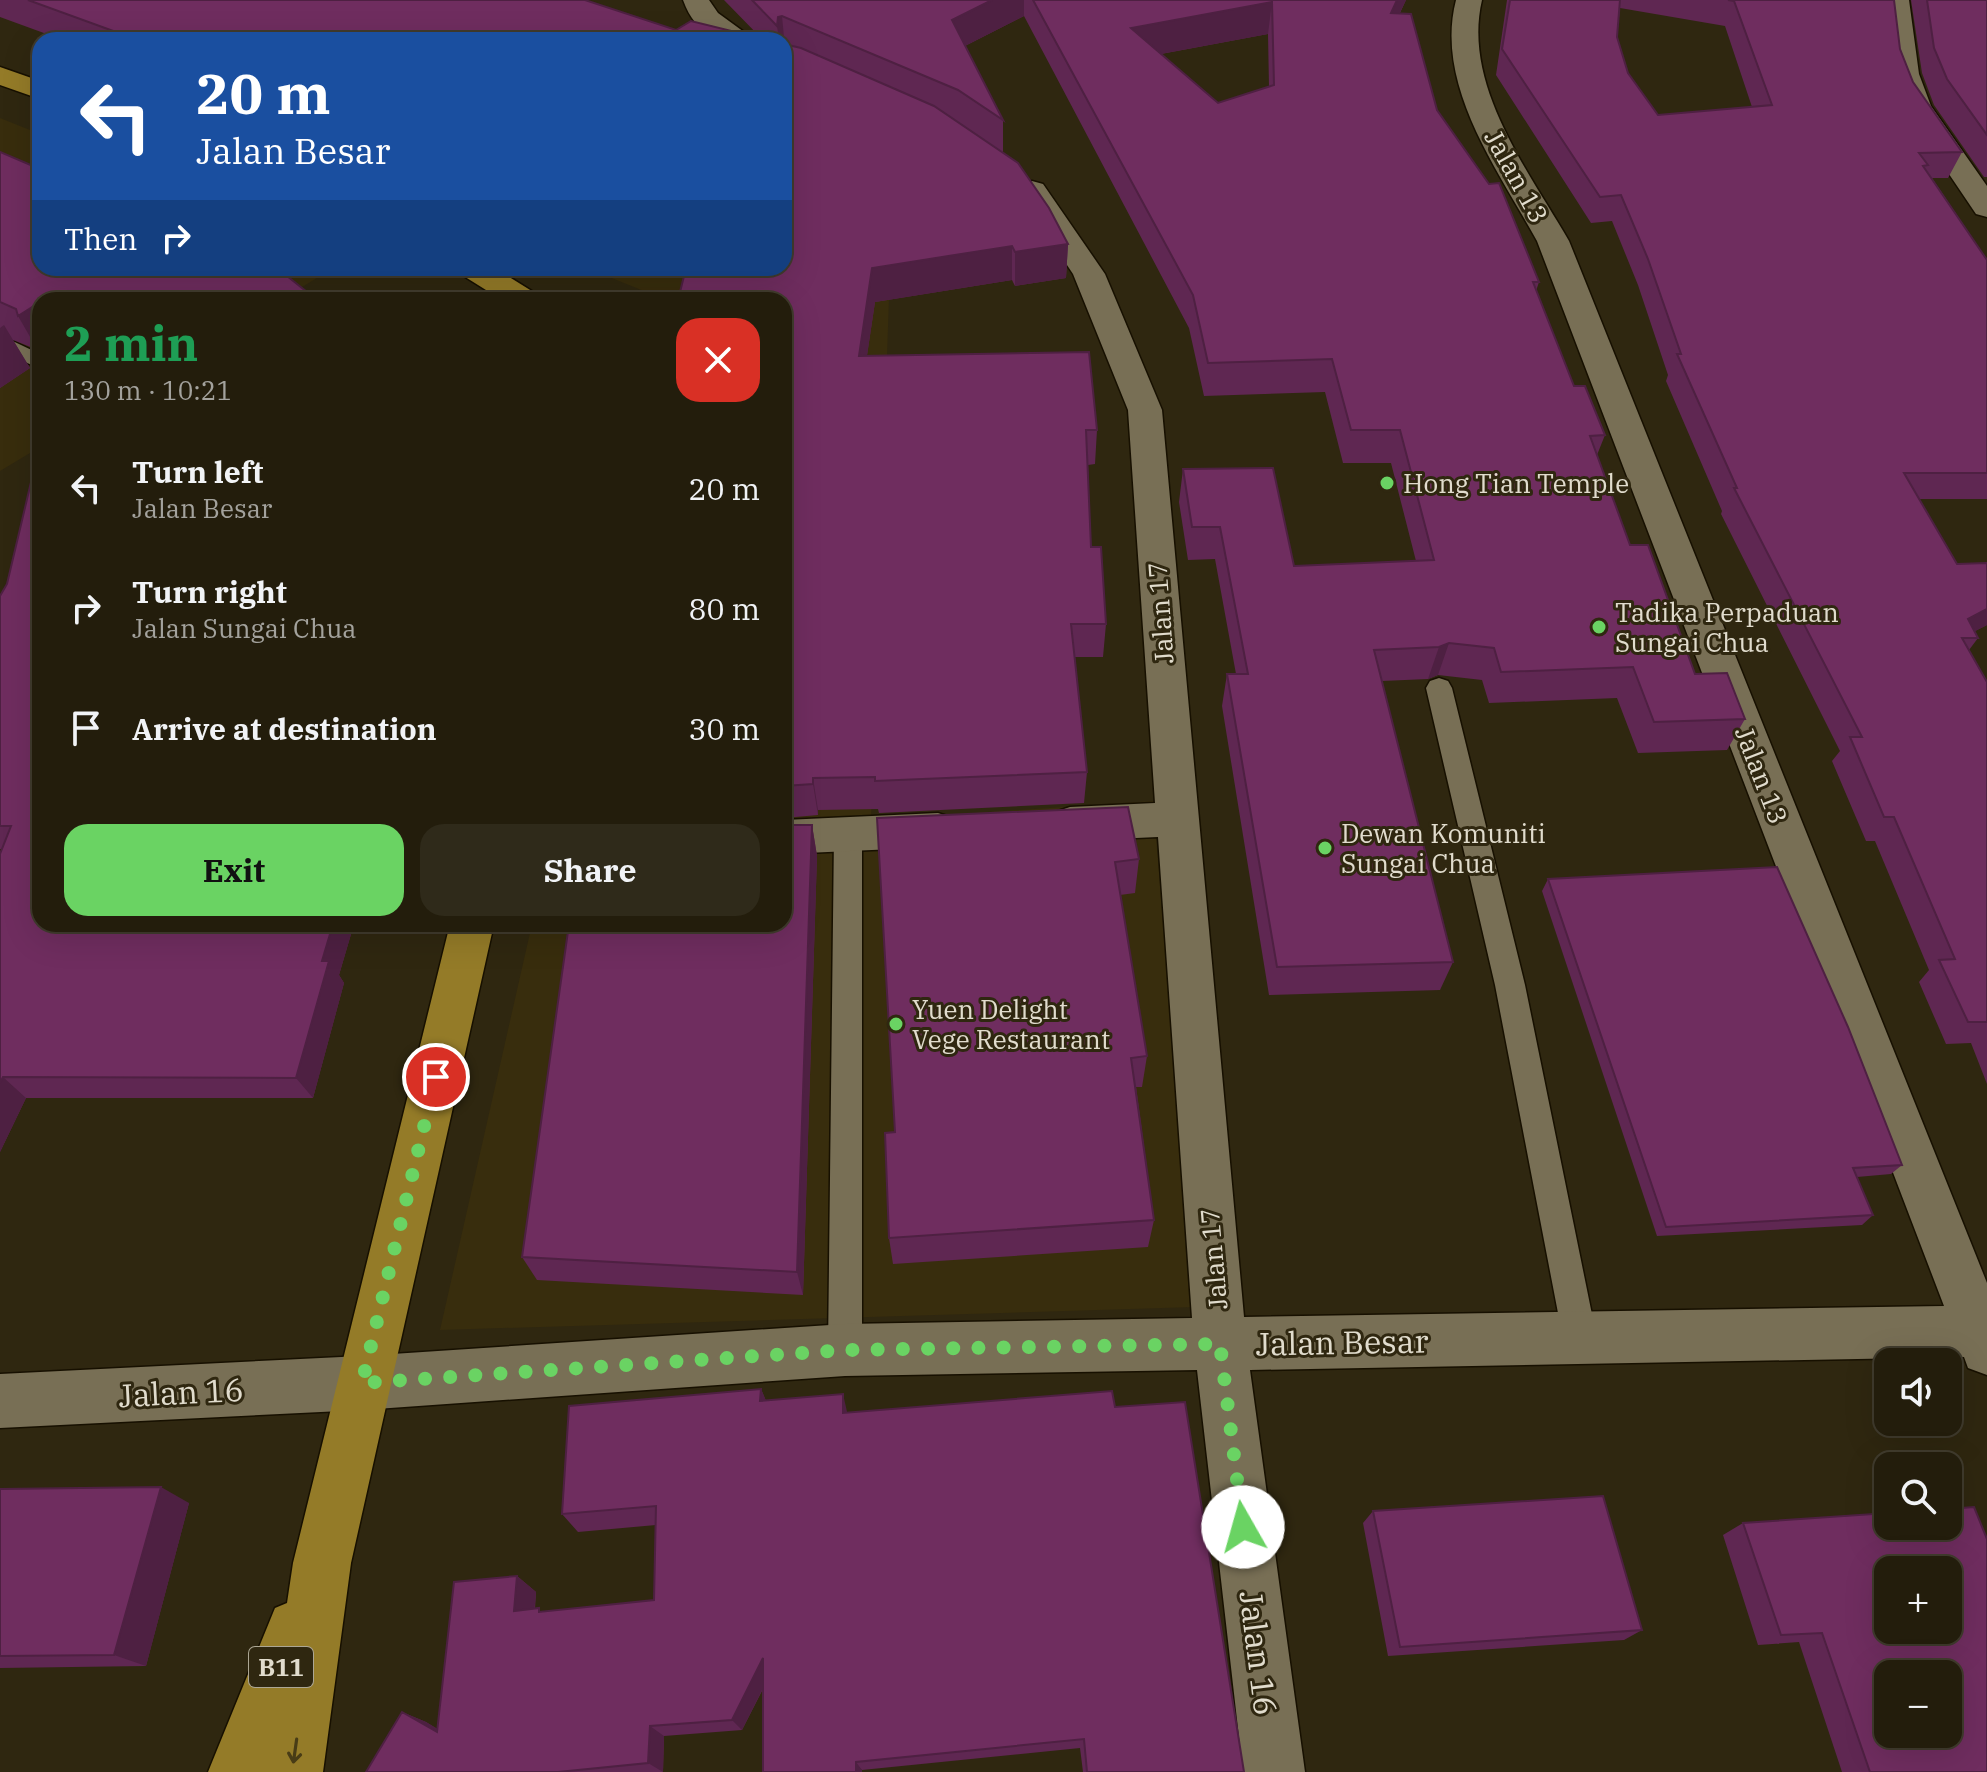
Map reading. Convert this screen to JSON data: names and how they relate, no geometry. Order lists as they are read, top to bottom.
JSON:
{
  "streets": {
    "main road": ["B11"],
    "street": [
      "Jalan 13",
      "Jalan 17",
      "Jalan Besar",
      "Jalan 16"
    ]
  },
  "crossings": [
    ["Jalan 13", "Jalan Besar"],
    ["Jalan 17", "Jalan Besar"],
    ["Jalan 17", "Jalan 16"],
    ["Jalan Besar", "Jalan 16"],
    ["Jalan Besar", "B11"],
    ["Jalan 16", "B11"]
  ],
  "places": [
    "Hong Tian Temple",
    "Tadika Perpaduan Sungai Chua",
    "Dewan Komuniti Sungai Chua",
    "Yuen Delight Vege Restaurant"
  ],
  "page": {
    "turn": ["20 m", "Jalan Besar"],
    "then": "Then",
    "heading": ["2 min", "130 m · 10:21"],
    "list": [
      {
        "name": "Turn left",
        "note": "Jalan Besar",
        "value": "20 m"
      },
      {
        "name": "Turn right",
        "note": "Jalan Sungai Chua",
        "value": "80 m"
      },
      {
        "name": "Arrive at destination",
        "value": "30 m"
      }
    ],
    "buttons": ["Exit", "Share"],
    "map_buttons": ["+", "−"]
  }
}
